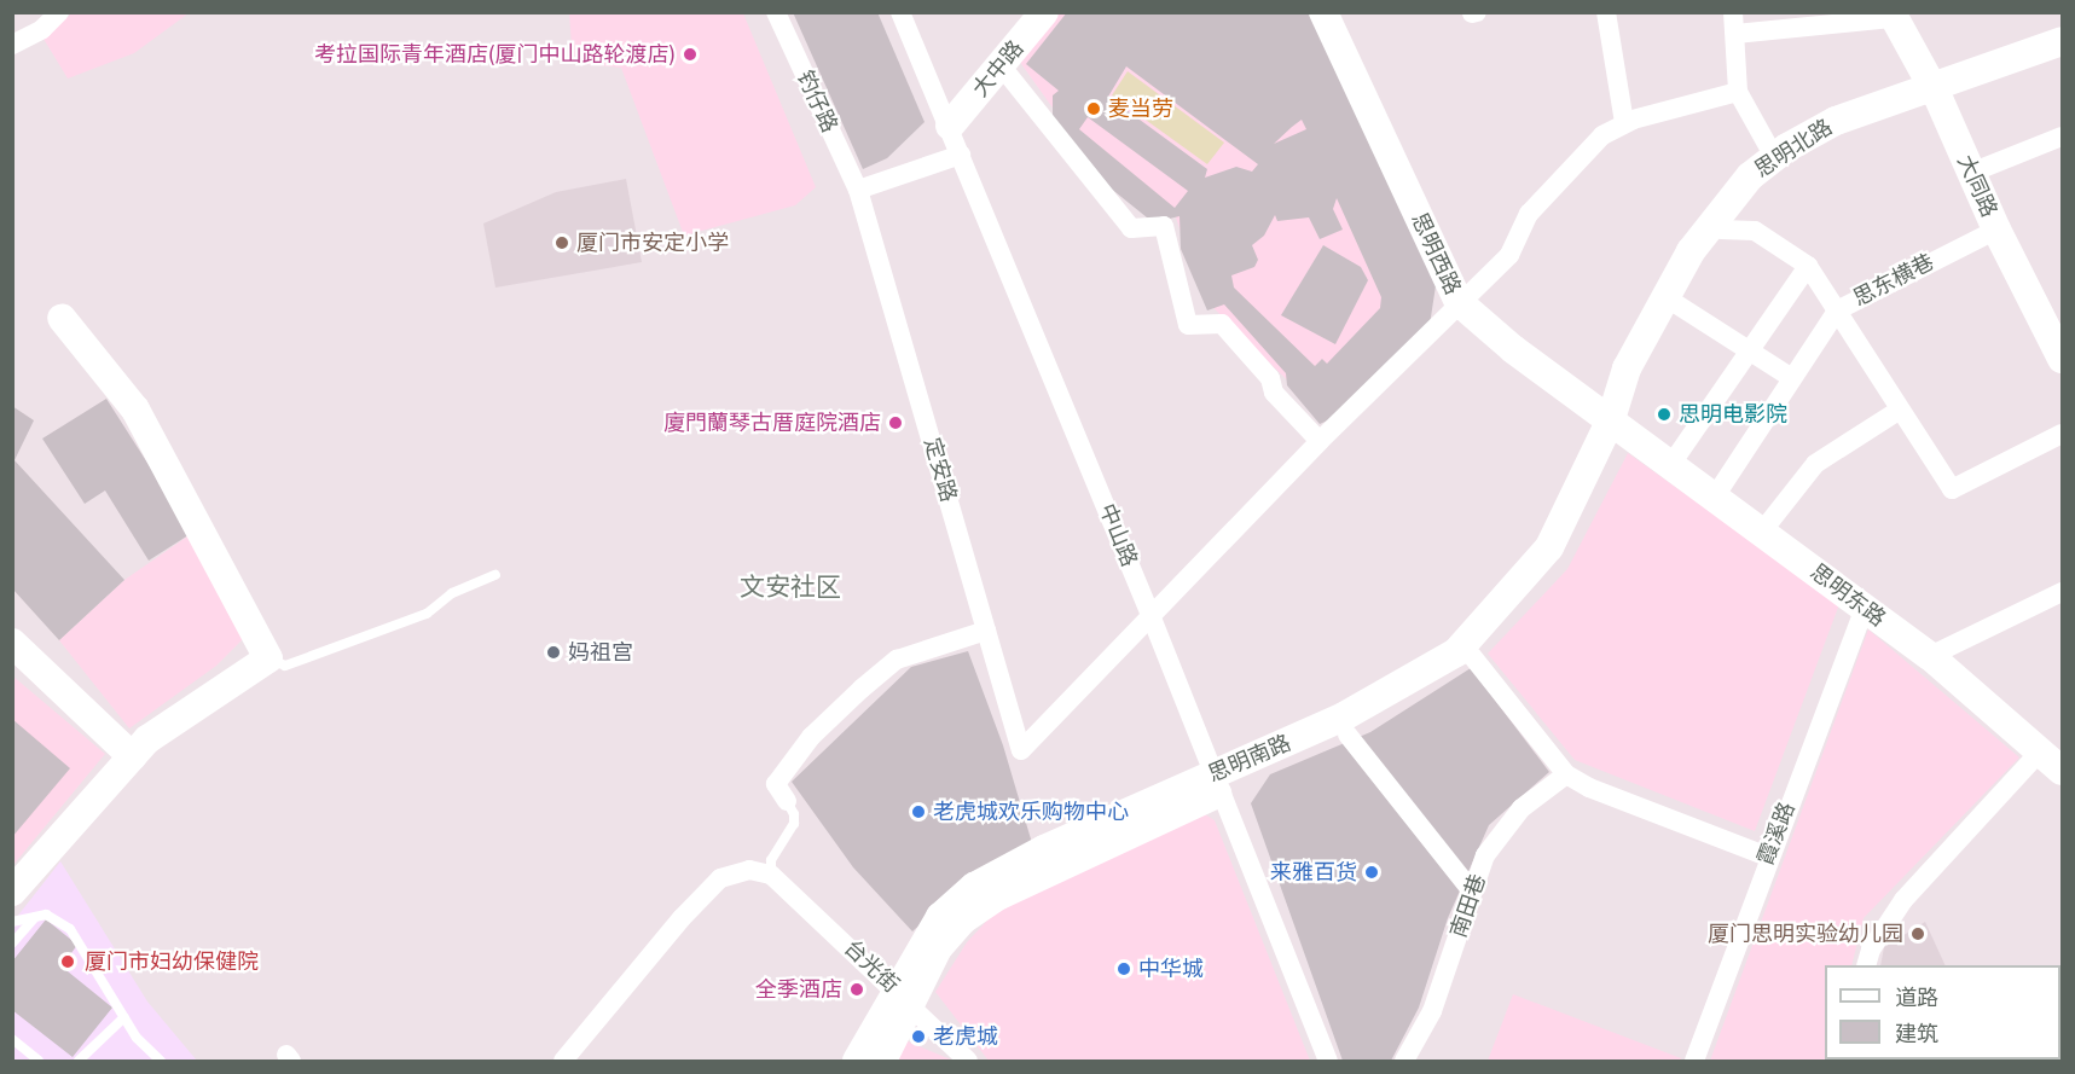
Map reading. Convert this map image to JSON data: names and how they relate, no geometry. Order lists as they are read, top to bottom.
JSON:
{
  "streets": {
    "main road": [
      "大中路",
      "思明北路",
      "大同路",
      "思明西路",
      "思明东路",
      "思明南路"
    ],
    "street": [
      "钓仔路",
      "思东横巷",
      "定安路",
      "中山路",
      "霞溪路",
      "南田巷",
      "台光街"
    ]
  },
  "crossings": [
    ["大中路", "中山路"],
    ["钓仔路", "定安路"],
    ["思明北路", "大同路"],
    ["思明北路", "思明西路"],
    ["思明北路", "思明东路"],
    ["思明北路", "思明南路"],
    ["大同路", "思东横巷"],
    ["思明西路", "思明东路"],
    ["思明西路", "思明南路"],
    ["思东横巷", "思明东路"],
    ["定安路", "中山路"],
    ["中山路", "思明南路"],
    ["思明东路", "思明南路"],
    ["思明东路", "霞溪路"],
    ["思明南路", "台光街"]
  ],
  "districts": ["文安社区"],
  "places": [
    "考拉国际青年酒店(厦门中山路轮渡店)",
    "麦当劳",
    "厦门市安定小学",
    "思明电影院",
    "廈門蘭琴古厝庭院酒店",
    "妈祖宫",
    "老虎城欢乐购物中心",
    "来雅百货",
    "厦门思明实验幼儿园",
    "厦门市妇幼保健院",
    "中华城",
    "全季酒店",
    "老虎城"
  ],
  "legend": ["道路", "建筑"]
}
